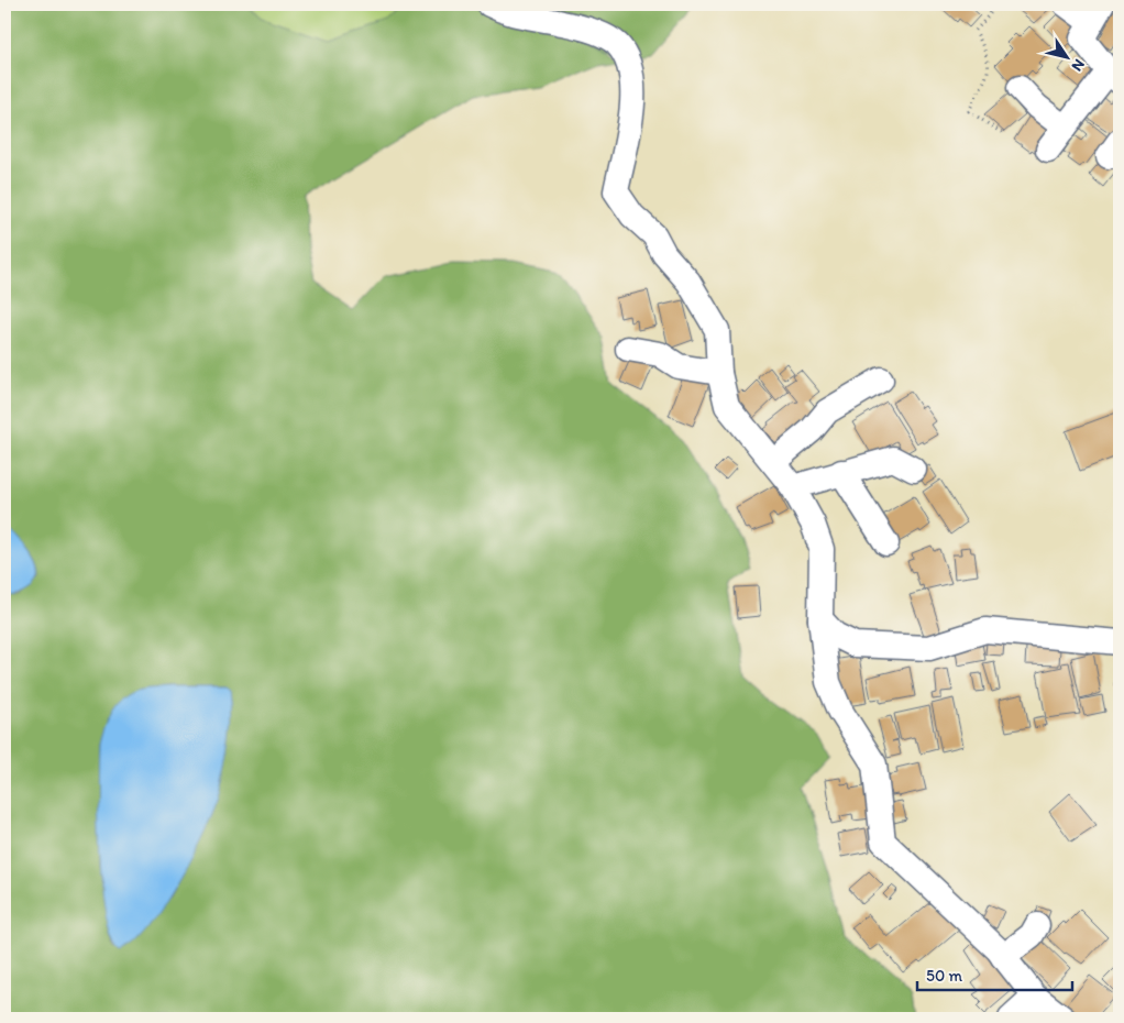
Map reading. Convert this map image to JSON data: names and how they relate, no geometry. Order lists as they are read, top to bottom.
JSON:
{
  "scale_bar": "50 m",
  "north": "bottom right"
}
